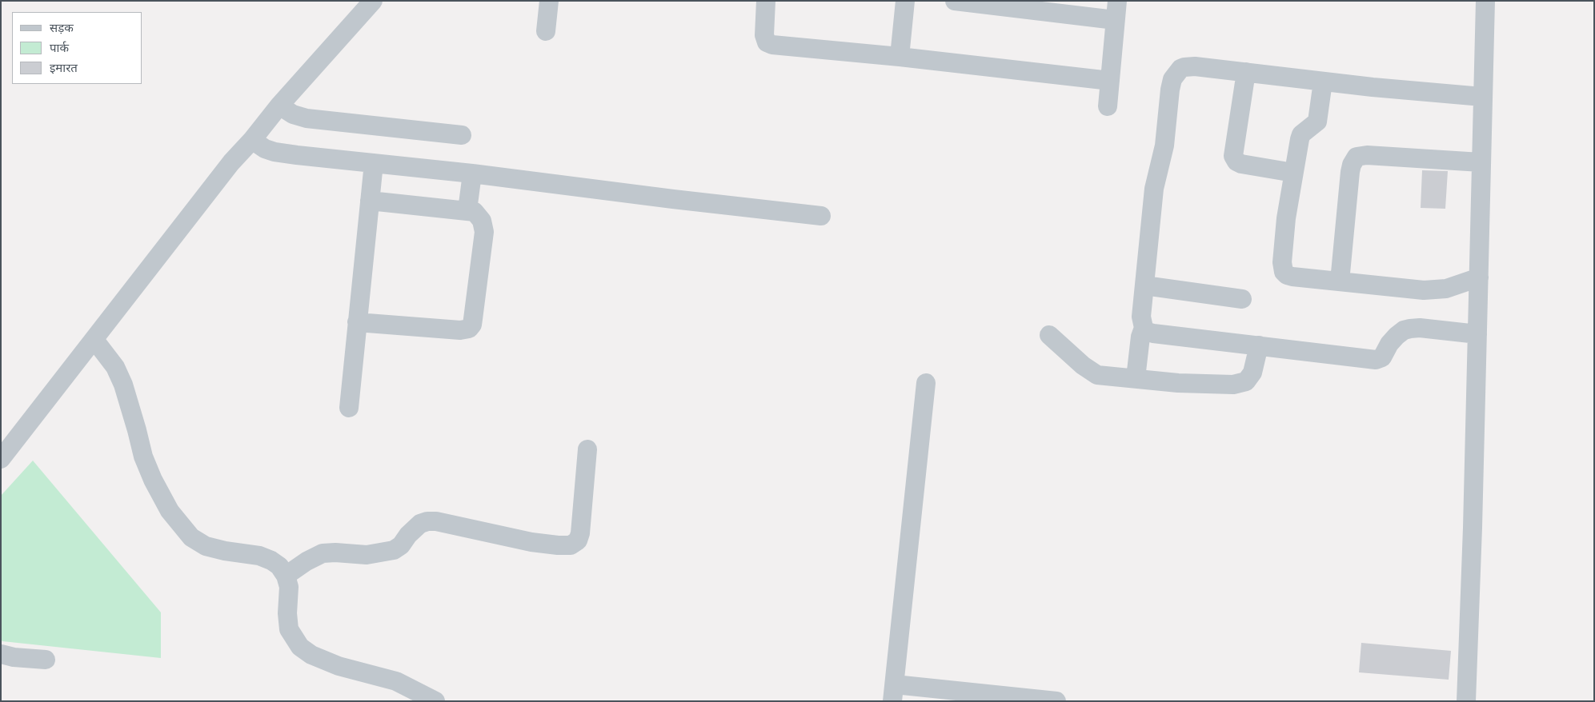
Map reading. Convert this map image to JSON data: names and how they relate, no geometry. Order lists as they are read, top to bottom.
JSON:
{
  "legend": ["सड़क", "पार्क", "इमारत"]
}
